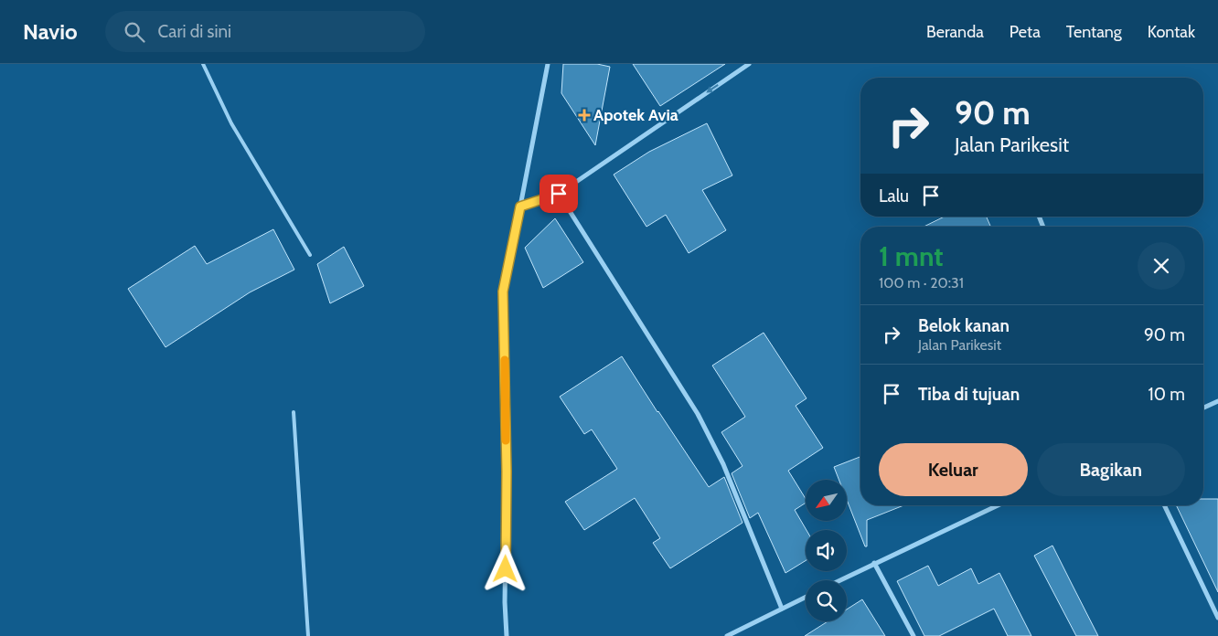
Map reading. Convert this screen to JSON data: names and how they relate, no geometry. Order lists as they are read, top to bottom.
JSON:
{
  "places": {
    "health": ["Apotek Avia"]
  },
  "north": "bottom left",
  "page": {
    "header": "Navio",
    "search": "Cari di sini",
    "nav": [
      "Beranda",
      "Peta",
      "Tentang",
      "Kontak"
    ],
    "turn": ["90 m", "Jalan Parikesit"],
    "then": "Lalu",
    "heading": ["1 mnt", "100 m · 20:31"],
    "list": [
      {
        "name": "Belok kanan",
        "note": "Jalan Parikesit",
        "value": "90 m"
      },
      {
        "name": "Tiba di tujuan",
        "value": "10 m"
      }
    ],
    "buttons": ["Keluar", "Bagikan"]
  }
}
